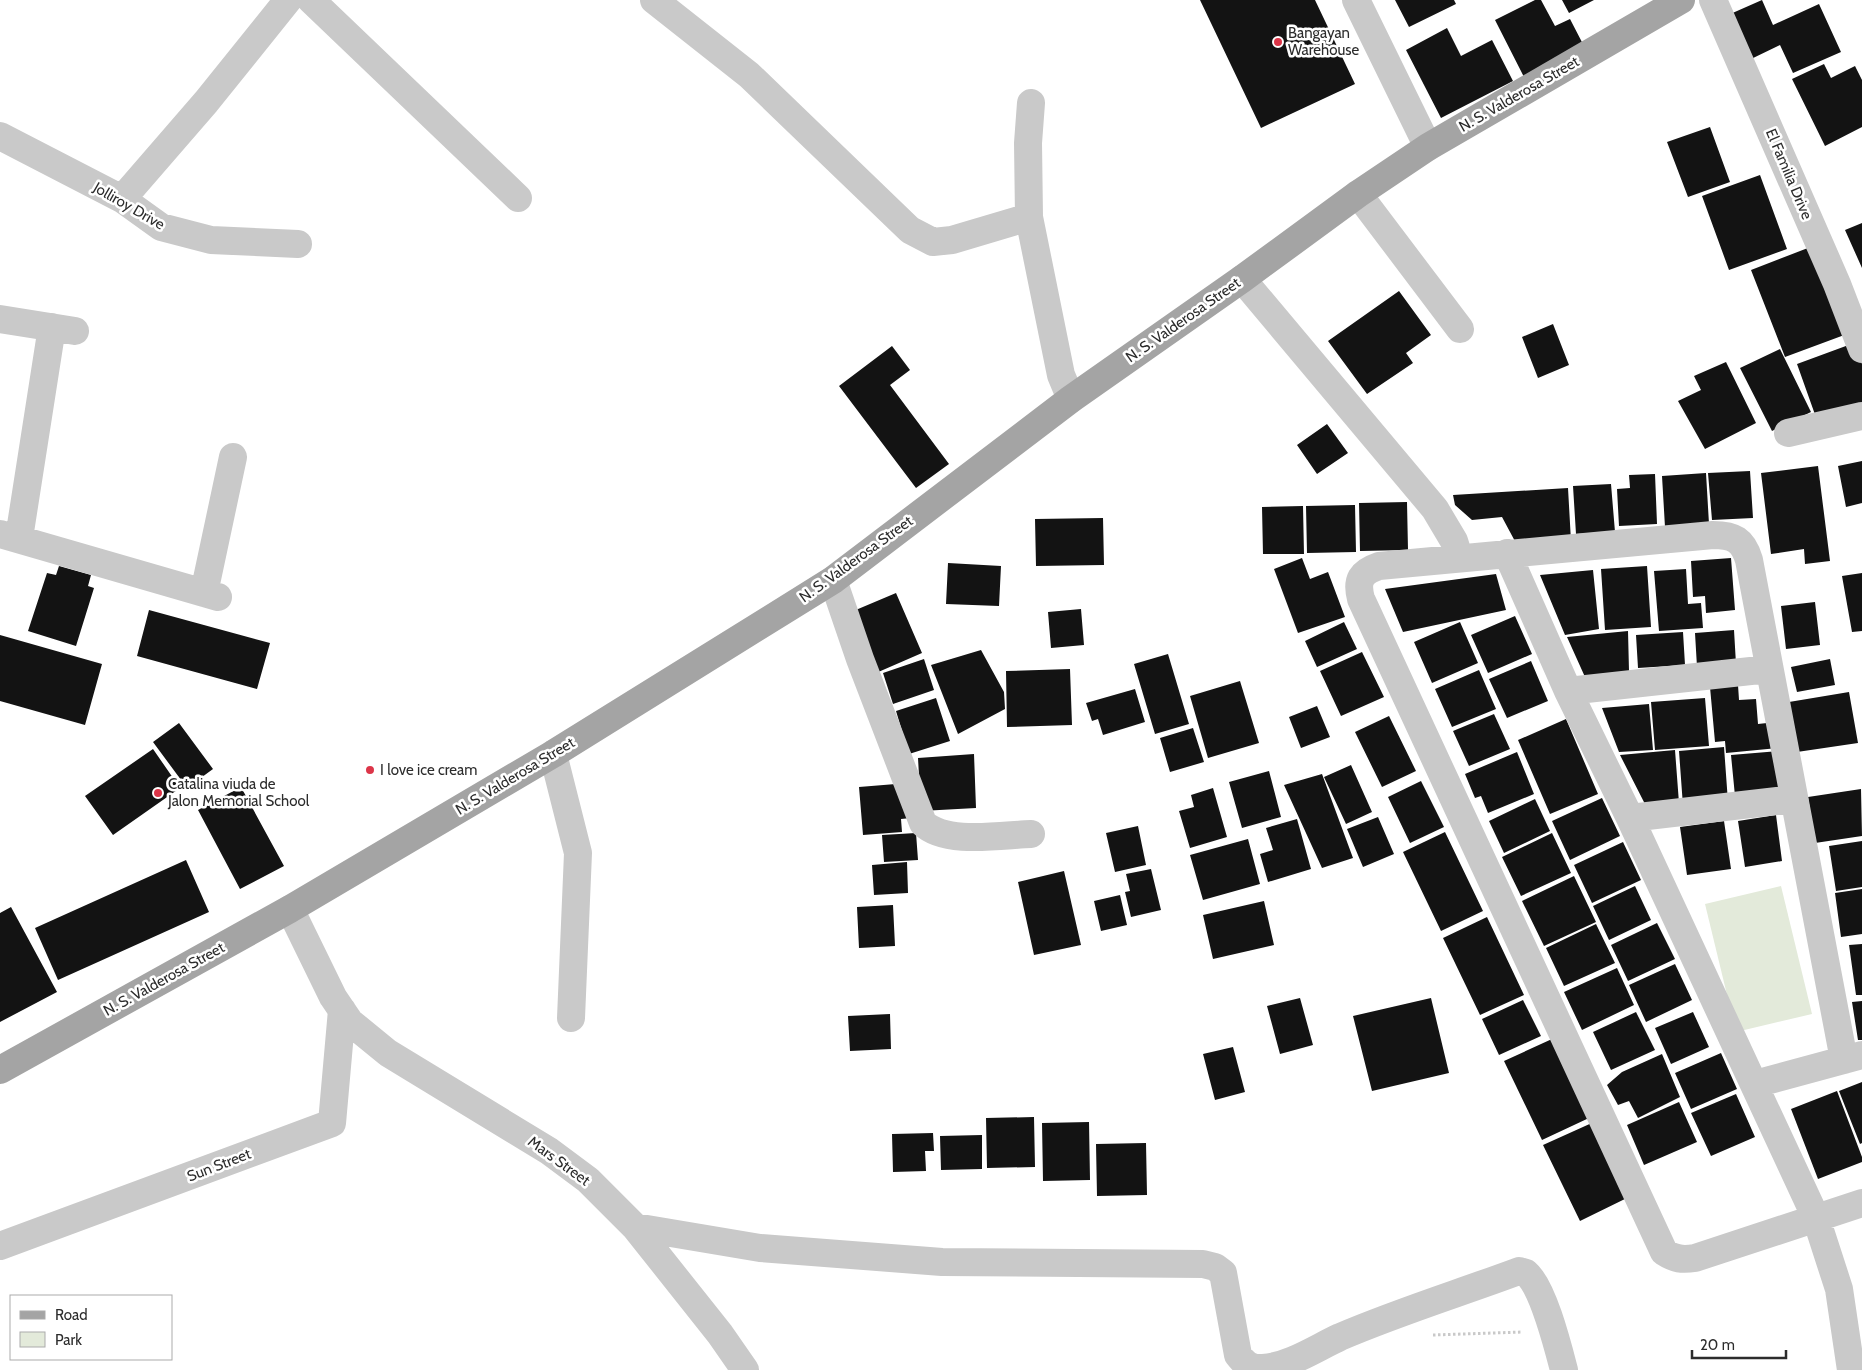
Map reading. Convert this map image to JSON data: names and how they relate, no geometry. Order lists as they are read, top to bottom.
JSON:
{
  "streets": {
    "main road": ["N. S. Valderosa Street"],
    "street": [
      "El Familia Drive",
      "Jolliroy Drive",
      "Mars Street",
      "Sun Street"
    ]
  },
  "crossings": [
    ["N. S. Valderosa Street", "Mars Street"],
    ["Mars Street", "Sun Street"]
  ],
  "places": ["Bangayan Warehouse", "I love ice cream", "Catalina viuda de Jalon Memorial School"],
  "legend": ["Road", "Park"],
  "scale_bar": "20 m"
}
